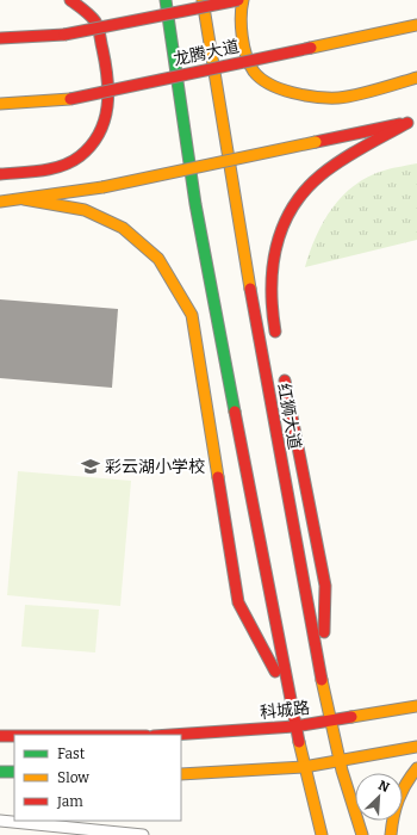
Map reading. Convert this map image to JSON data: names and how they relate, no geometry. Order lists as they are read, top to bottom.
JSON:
{
  "streets": {
    "main road": ["龙腾大道", "红狮大道", "科城路"]
  },
  "crossings": [
    ["红狮大道", "科城路"]
  ],
  "places": {
    "school or university": ["彩云湖小学校"]
  },
  "legend": ["Fast", "Slow", "Jam"],
  "north": "top right"
}
